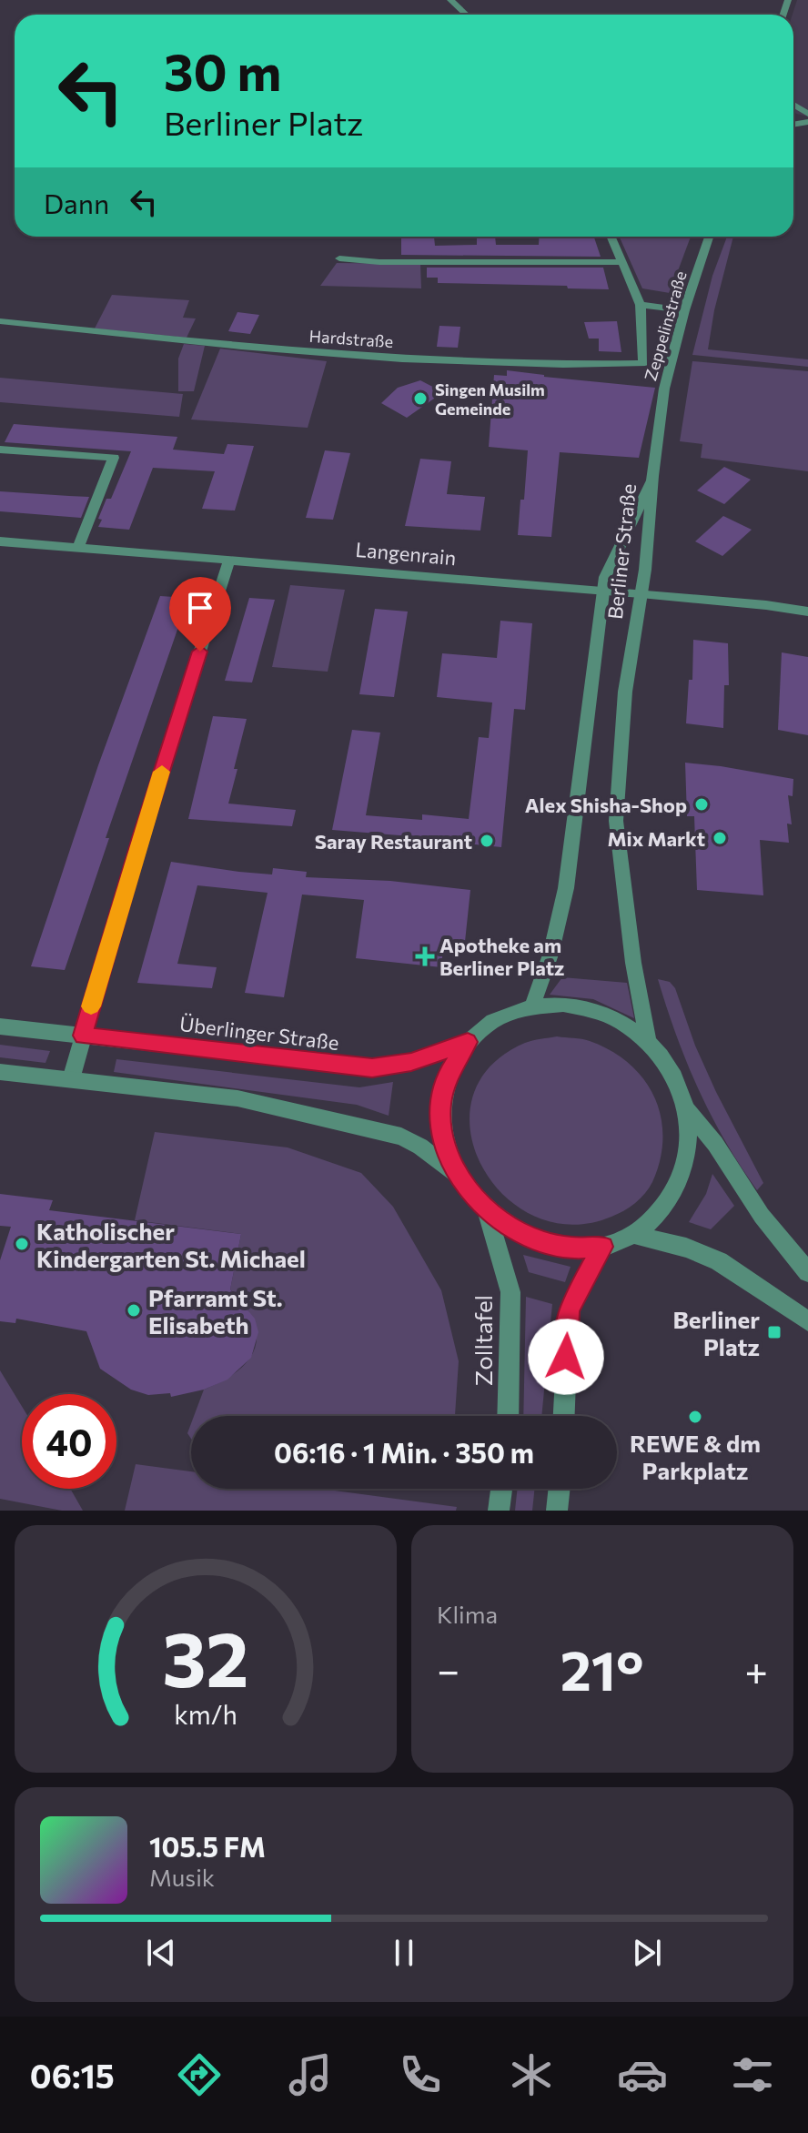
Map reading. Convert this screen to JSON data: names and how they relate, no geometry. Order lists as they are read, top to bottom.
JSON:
{
  "streets": {
    "street": [
      "Zeppelinstraße",
      "Hardstraße",
      "Berliner Straße",
      "Langenrain",
      "Überlinger Straße",
      "Zolltafel"
    ]
  },
  "crossings": [
    ["Zeppelinstraße", "Berliner Straße"],
    ["Berliner Straße", "Langenrain"],
    ["Berliner Straße", "Überlinger Straße"],
    ["Berliner Straße", "Zolltafel"],
    ["Überlinger Straße", "Zolltafel"]
  ],
  "places": {
    "other": [
      "Singen Musilm Gemeinde",
      "Alex Shisha-Shop",
      "Mix Markt",
      "Saray Restaurant",
      "Katholischer Kindergarten St. Michael",
      "Pfarramt St. Elisabeth",
      "REWE & dm Parkplatz"
    ],
    "health": ["Apotheke am Berliner Platz"],
    "transit": ["Berliner Platz"]
  },
  "page": {
    "turn": ["30 m", "Berliner Platz"],
    "then": "Dann",
    "limit": "40",
    "trip": "06:16 · 1 Min. · 350 m",
    "tile": "Klima",
    "heat": ["−", "21°", "+"],
    "song": ["105.5 FM", "Musik"],
    "tabs": "06:15",
    "gauge": ["32", "km/h"]
  }
}
